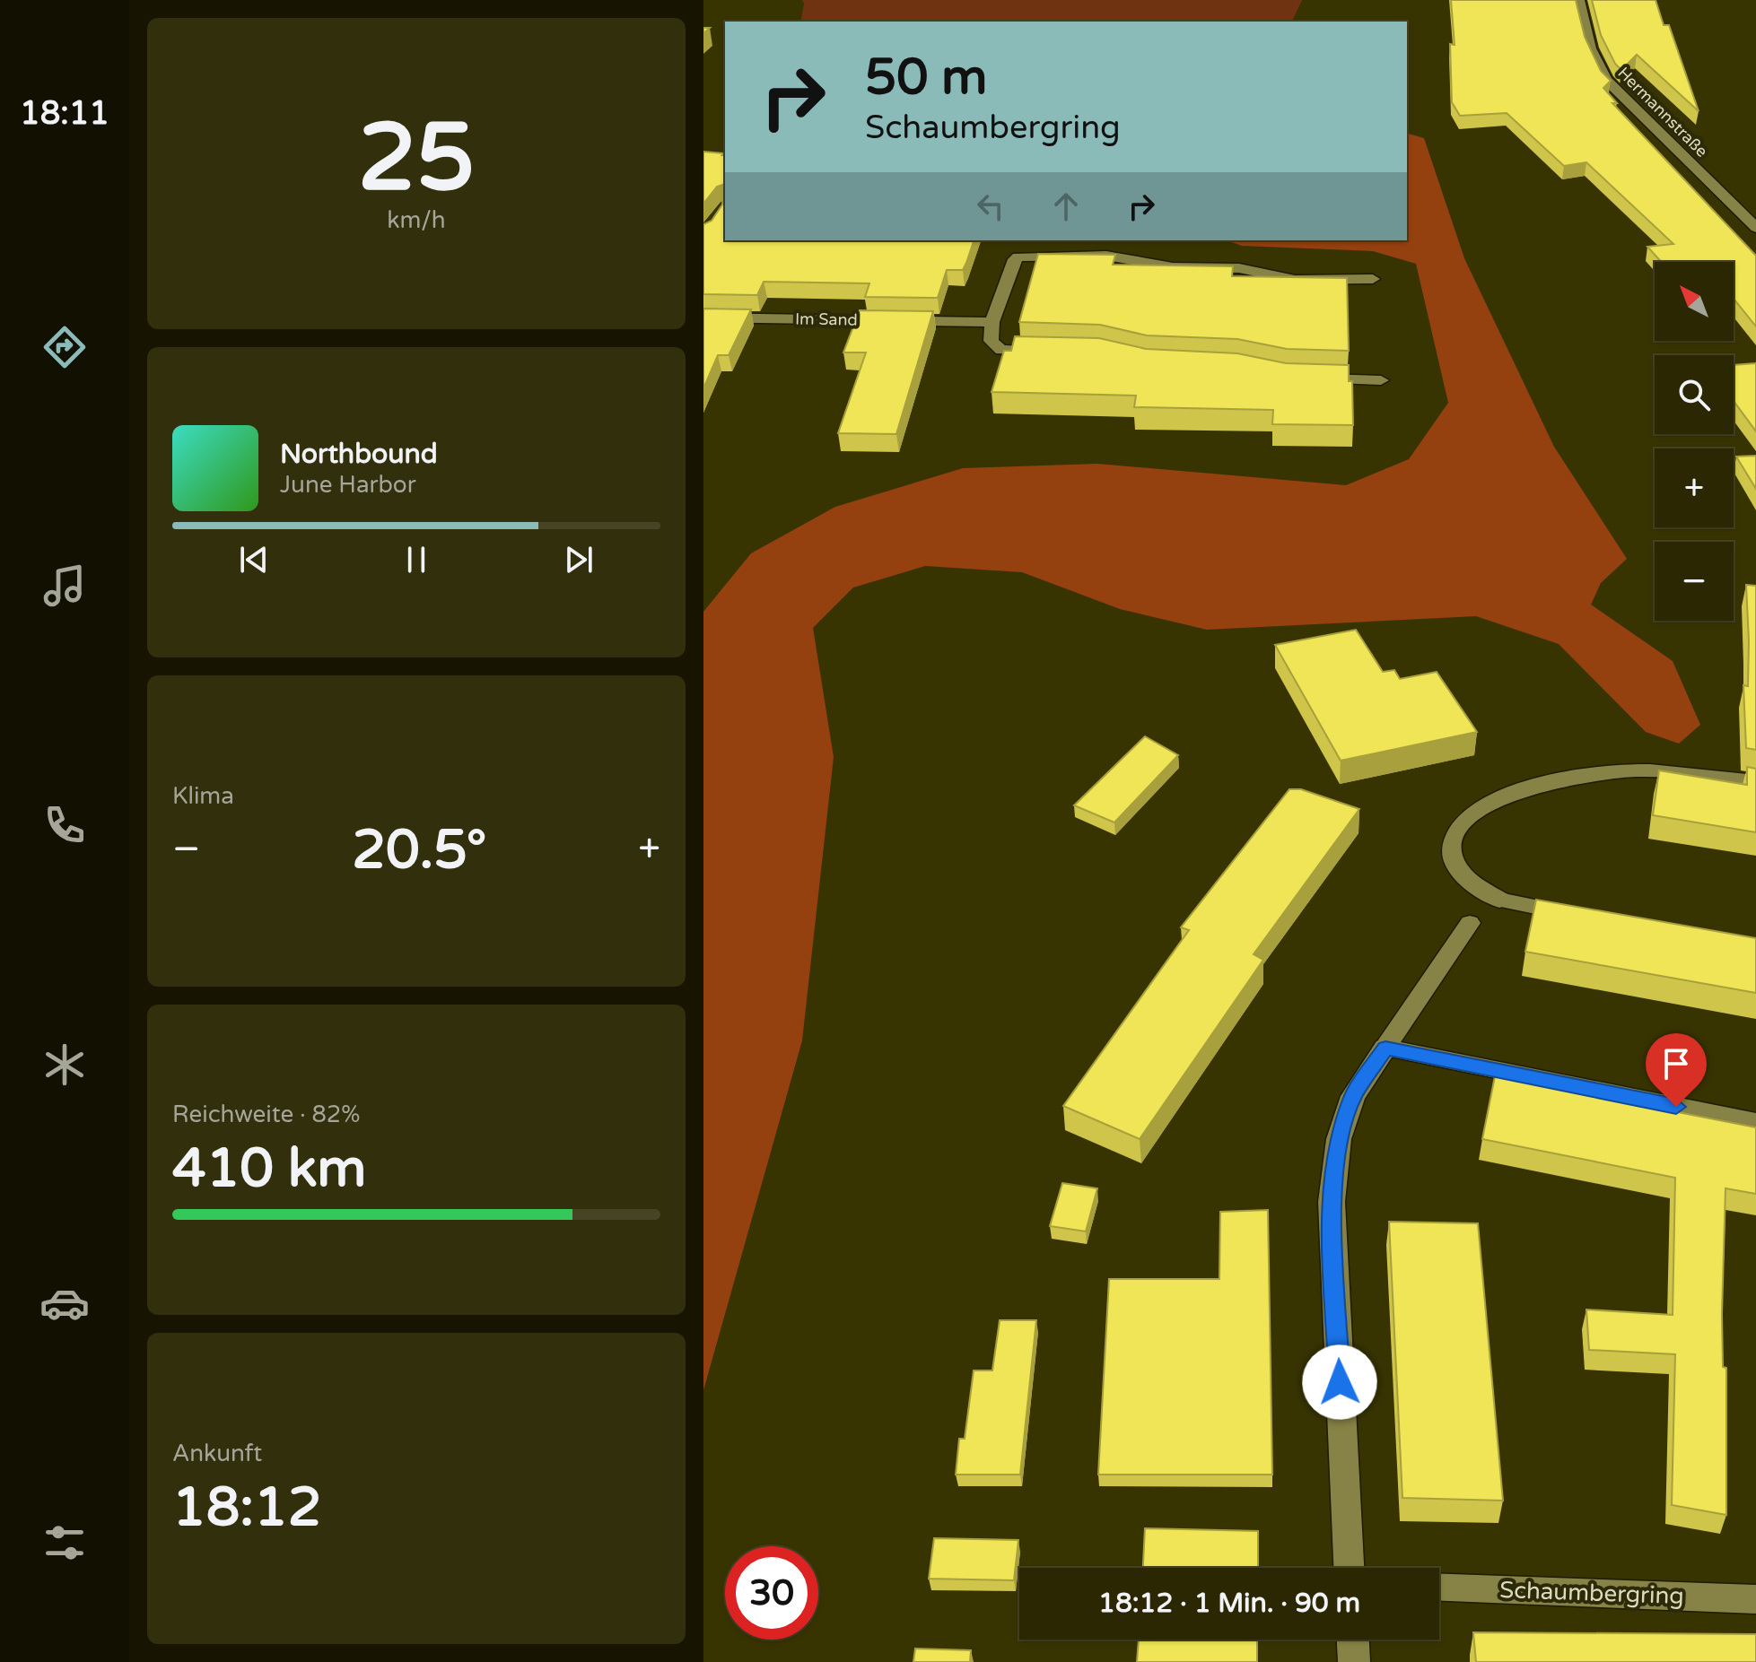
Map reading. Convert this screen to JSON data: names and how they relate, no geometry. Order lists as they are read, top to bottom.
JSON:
{
  "streets": {
    "street": ["Hermannstraße", "Im Sand"],
    "lane": ["Schaumbergring"]
  },
  "north": "top left",
  "page": {
    "tabs": "18:11",
    "tile": [
      ["25", "km/h"],
      "Klima",
      ["Reichweite · 82%", "410 km"],
      ["Ankunft", "18:12"]
    ],
    "turn": ["50 m", "Schaumbergring"],
    "map_buttons": ["+", "−"],
    "song": ["Northbound", "June Harbor"],
    "heat": ["−", "20.5°", "+"],
    "limit": "30",
    "trip": "18:12 · 1 Min. · 90 m"
  }
}
